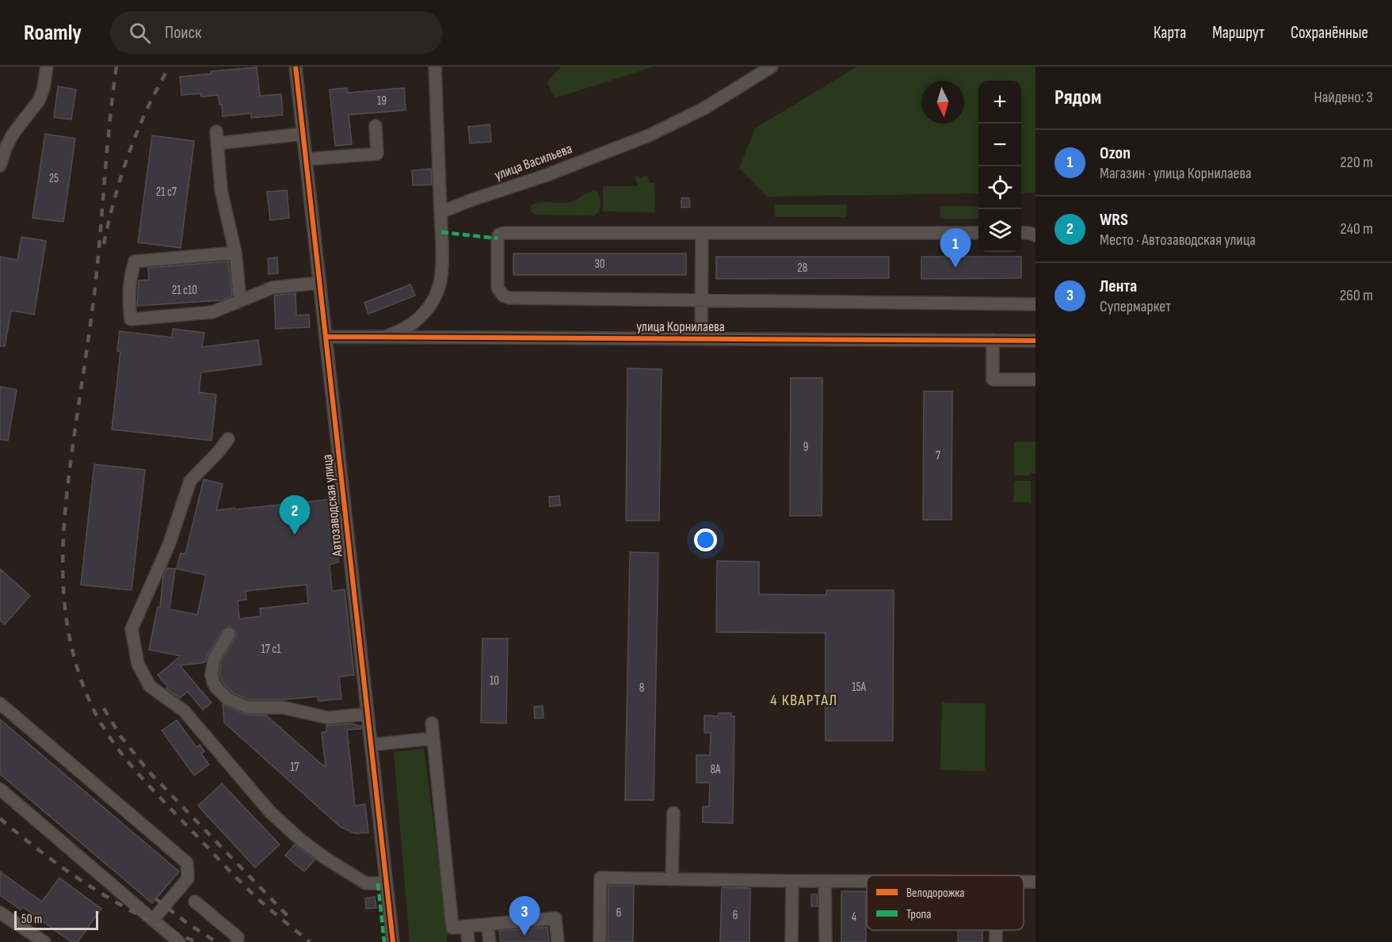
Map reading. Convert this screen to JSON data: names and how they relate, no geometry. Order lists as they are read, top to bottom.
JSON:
{
  "streets": {
    "street": ["улица Васильева", "улица Корнилаева", "Автозаводская улица"]
  },
  "crossings": [
    ["улица Корнилаева", "Автозаводская улица"]
  ],
  "districts": ["4 КВАРТАЛ"],
  "house_numbers": [
    "19",
    "25",
    "21 с7",
    "30",
    "28",
    "21 с10",
    "9",
    "7",
    "17 с1",
    "10",
    "15А",
    "8",
    "17",
    "8А",
    "6",
    "6",
    "4"
  ],
  "legend": ["Велодорожка", "Тропа"],
  "scale_bar": "50 m",
  "north": "bottom",
  "page": {
    "header": "Roamly",
    "search": "Поиск",
    "nav": ["Карта", "Маршрут", "Сохранённые"],
    "heading": ["Рядом", "Найдено: 3"],
    "map_buttons": ["+", "−"],
    "list": [
      {
        "mark": "1",
        "name": "Ozon",
        "note": "Магазин · улица Корнилаева",
        "value": "220 m"
      },
      {
        "mark": "2",
        "name": "WRS",
        "note": "Место · Автозаводская улица",
        "value": "240 m"
      },
      {
        "mark": "3",
        "name": "Лента",
        "note": "Супермаркет",
        "value": "260 m"
      }
    ],
    "pins": ["1", "2", "3"],
    "scale": "50 m"
  }
}
